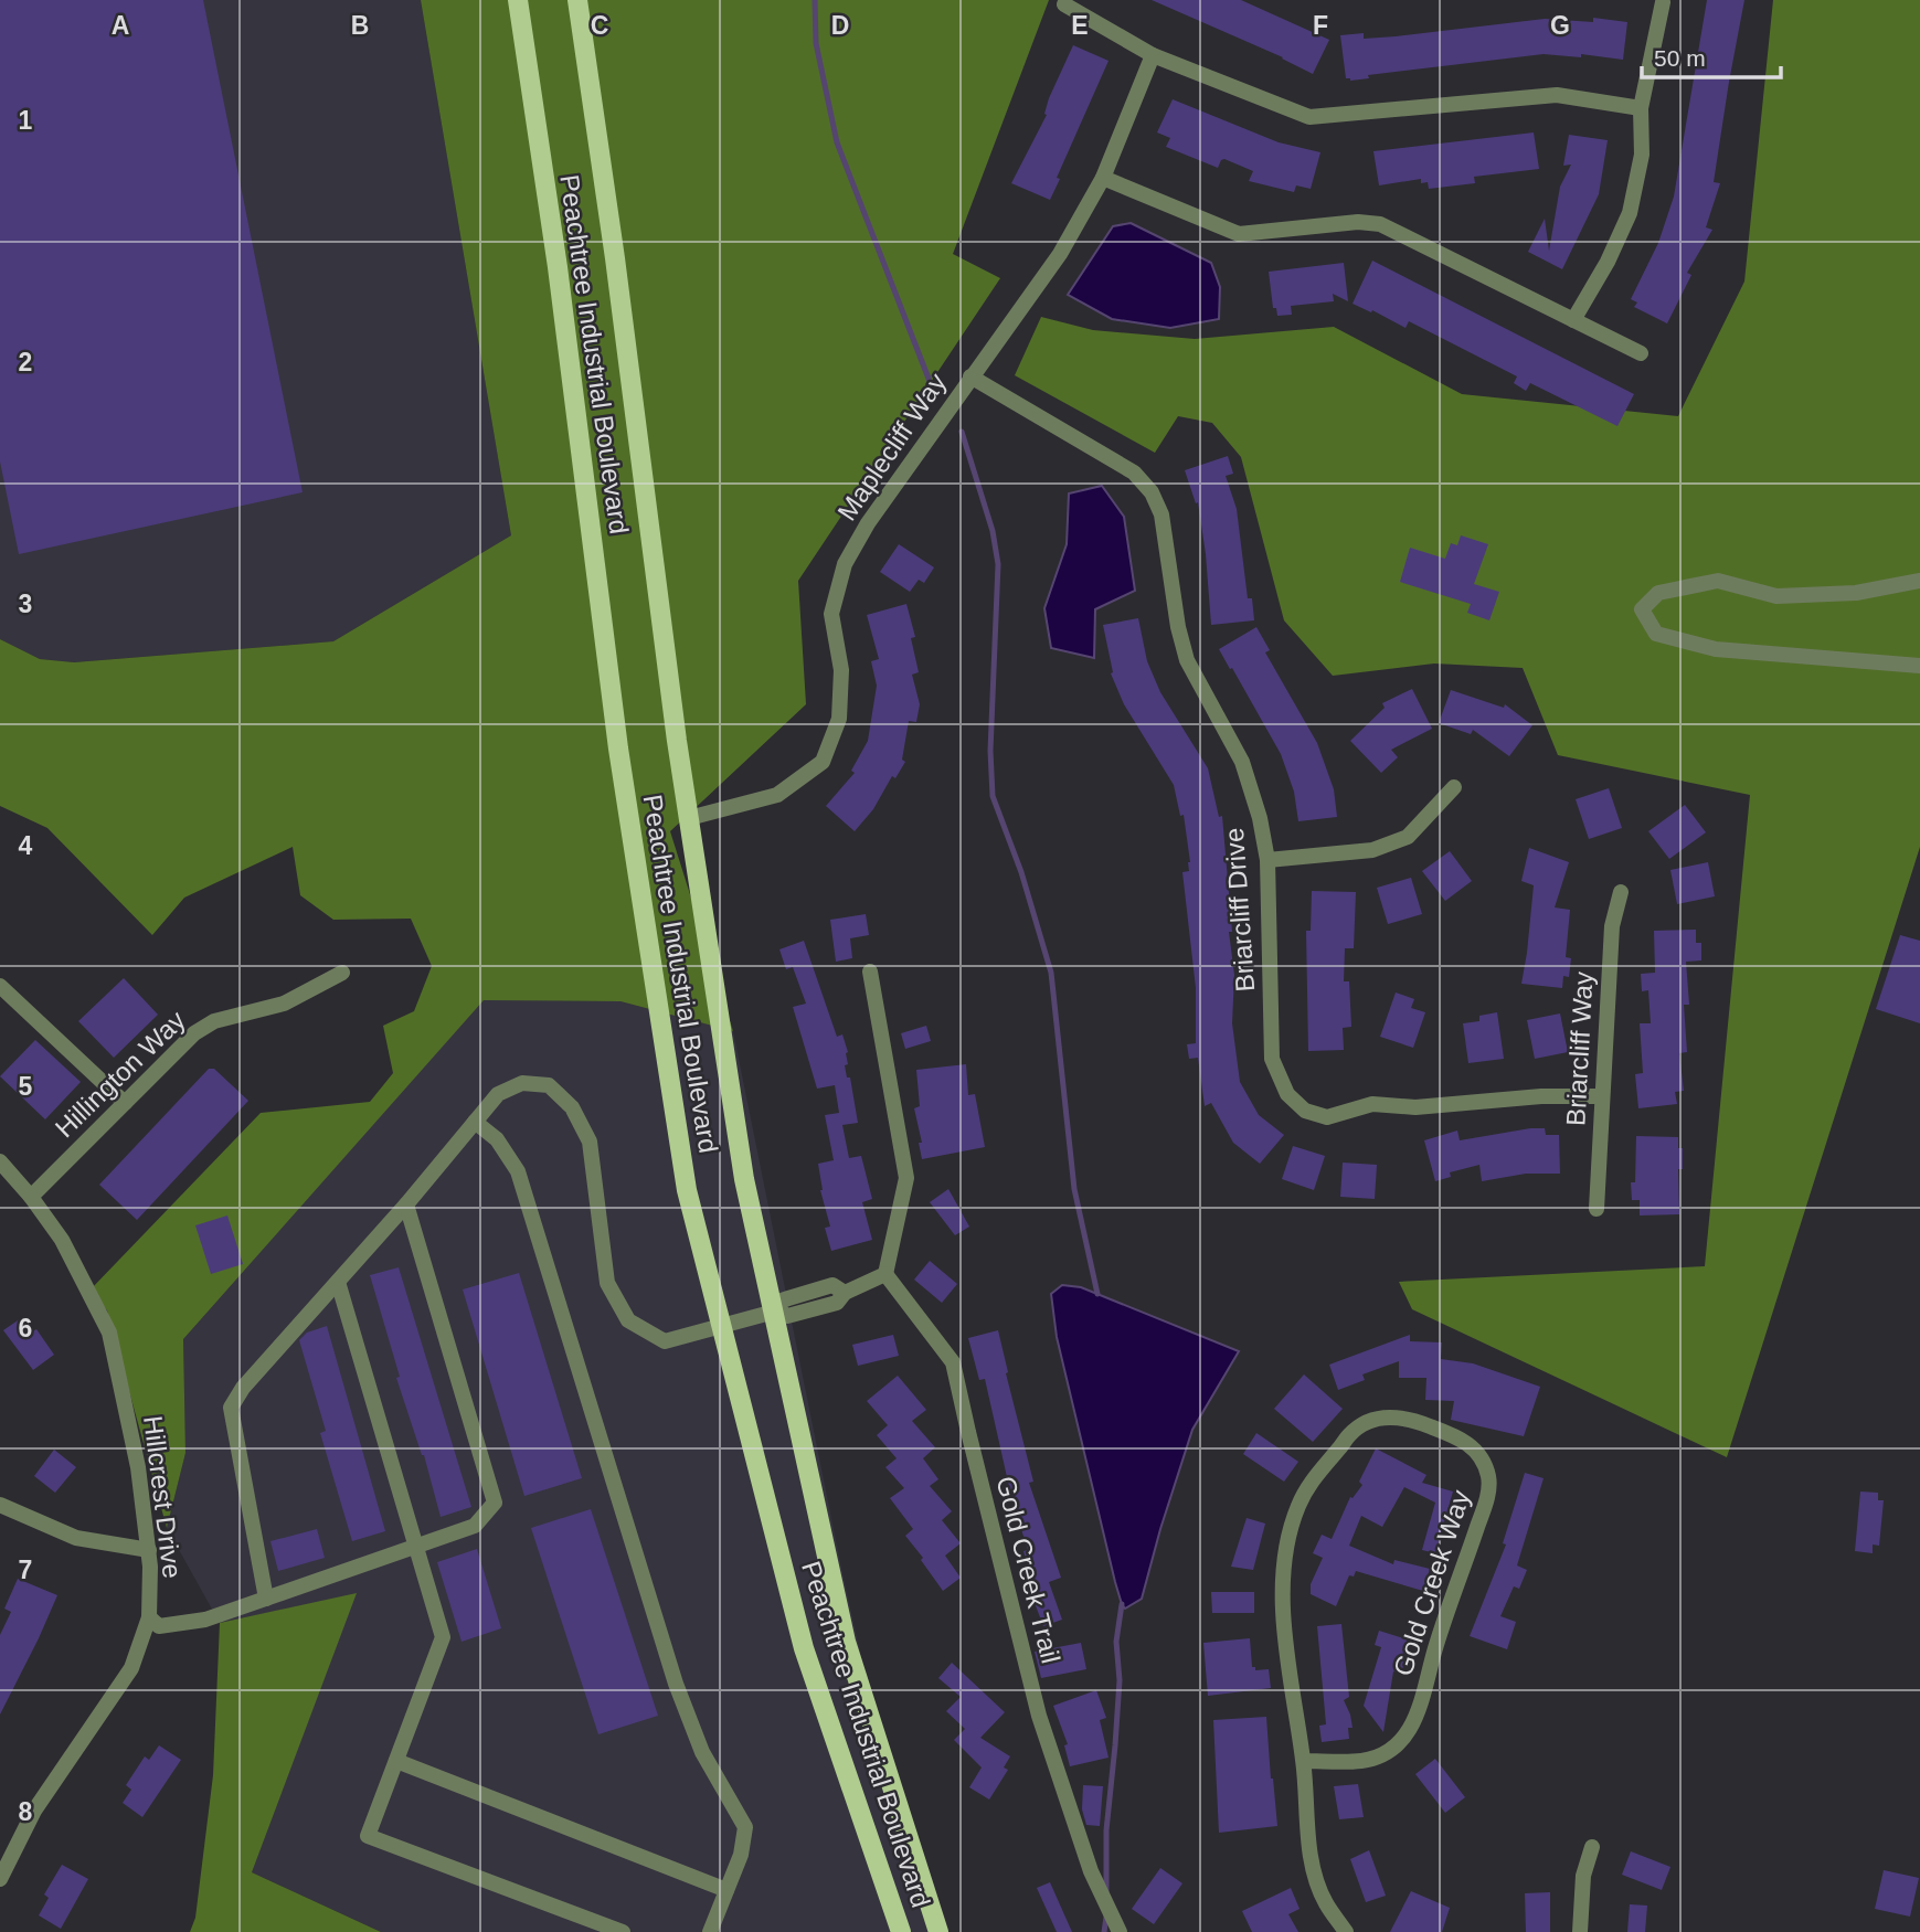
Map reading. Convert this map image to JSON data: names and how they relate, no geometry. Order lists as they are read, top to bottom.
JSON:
{
  "streets": {
    "main road": ["Peachtree Industrial Boulevard"],
    "street": [
      "Maplecliff Way",
      "Briarcliff Drive",
      "Briarcliff Way",
      "Hillington Way",
      "Hillcrest Drive",
      "Gold Creek Trail",
      "Gold Creek Way"
    ]
  },
  "crossings": [
    ["Peachtree Industrial Boulevard", "Maplecliff Way"],
    ["Maplecliff Way", "Briarcliff Drive"],
    ["Briarcliff Drive", "Briarcliff Way"],
    ["Hillington Way", "Hillcrest Drive"]
  ],
  "scale_bar": "50 m",
  "grid": {
    "columns": [
      "A",
      "B",
      "C",
      "D",
      "E",
      "F",
      "G"
    ],
    "rows": [
      "1",
      "2",
      "3",
      "4",
      "5",
      "6",
      "7",
      "8"
    ]
  }
}
